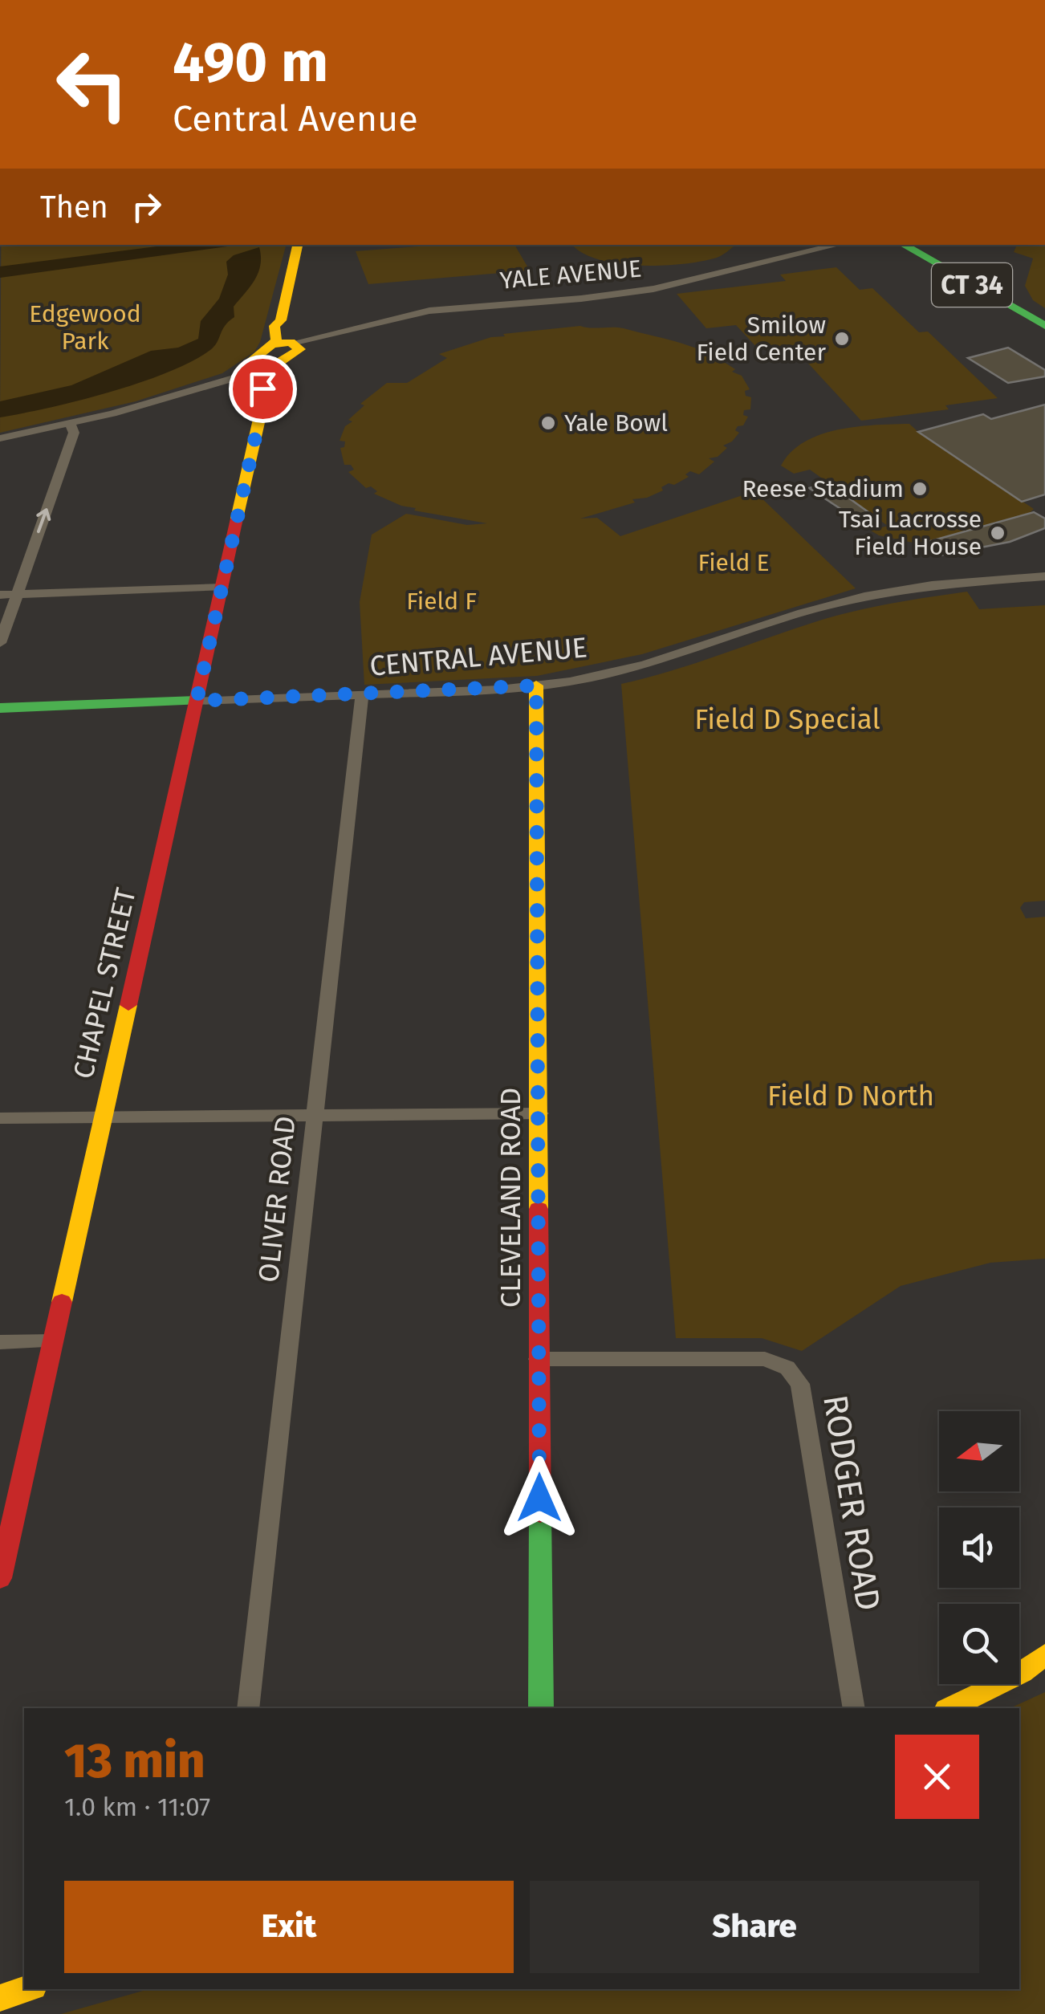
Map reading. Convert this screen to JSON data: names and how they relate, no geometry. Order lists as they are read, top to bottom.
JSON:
{
  "streets": {
    "main road": [
      "CT 34",
      "CENTRAL AVENUE",
      "CHAPEL STREET",
      "CLEVELAND ROAD"
    ],
    "street": ["YALE AVENUE", "OLIVER ROAD", "RODGER ROAD"]
  },
  "crossings": [
    ["CENTRAL AVENUE", "CHAPEL STREET"],
    ["CENTRAL AVENUE", "CLEVELAND ROAD"],
    ["CENTRAL AVENUE", "OLIVER ROAD"],
    ["CLEVELAND ROAD", "RODGER ROAD"]
  ],
  "parks": [
    "Edgewood Park",
    "Field E",
    "Field F",
    "Field D Special",
    "Field D North"
  ],
  "places": [
    "Smilow Field Center",
    "Yale Bowl",
    "Reese Stadium",
    "Tsai Lacrosse Field House"
  ],
  "north": "left",
  "page": {
    "turn": ["490 m", "Central Avenue"],
    "then": "Then",
    "heading": ["13 min", "1.0 km · 11:07"],
    "buttons": ["Exit", "Share"]
  }
}
